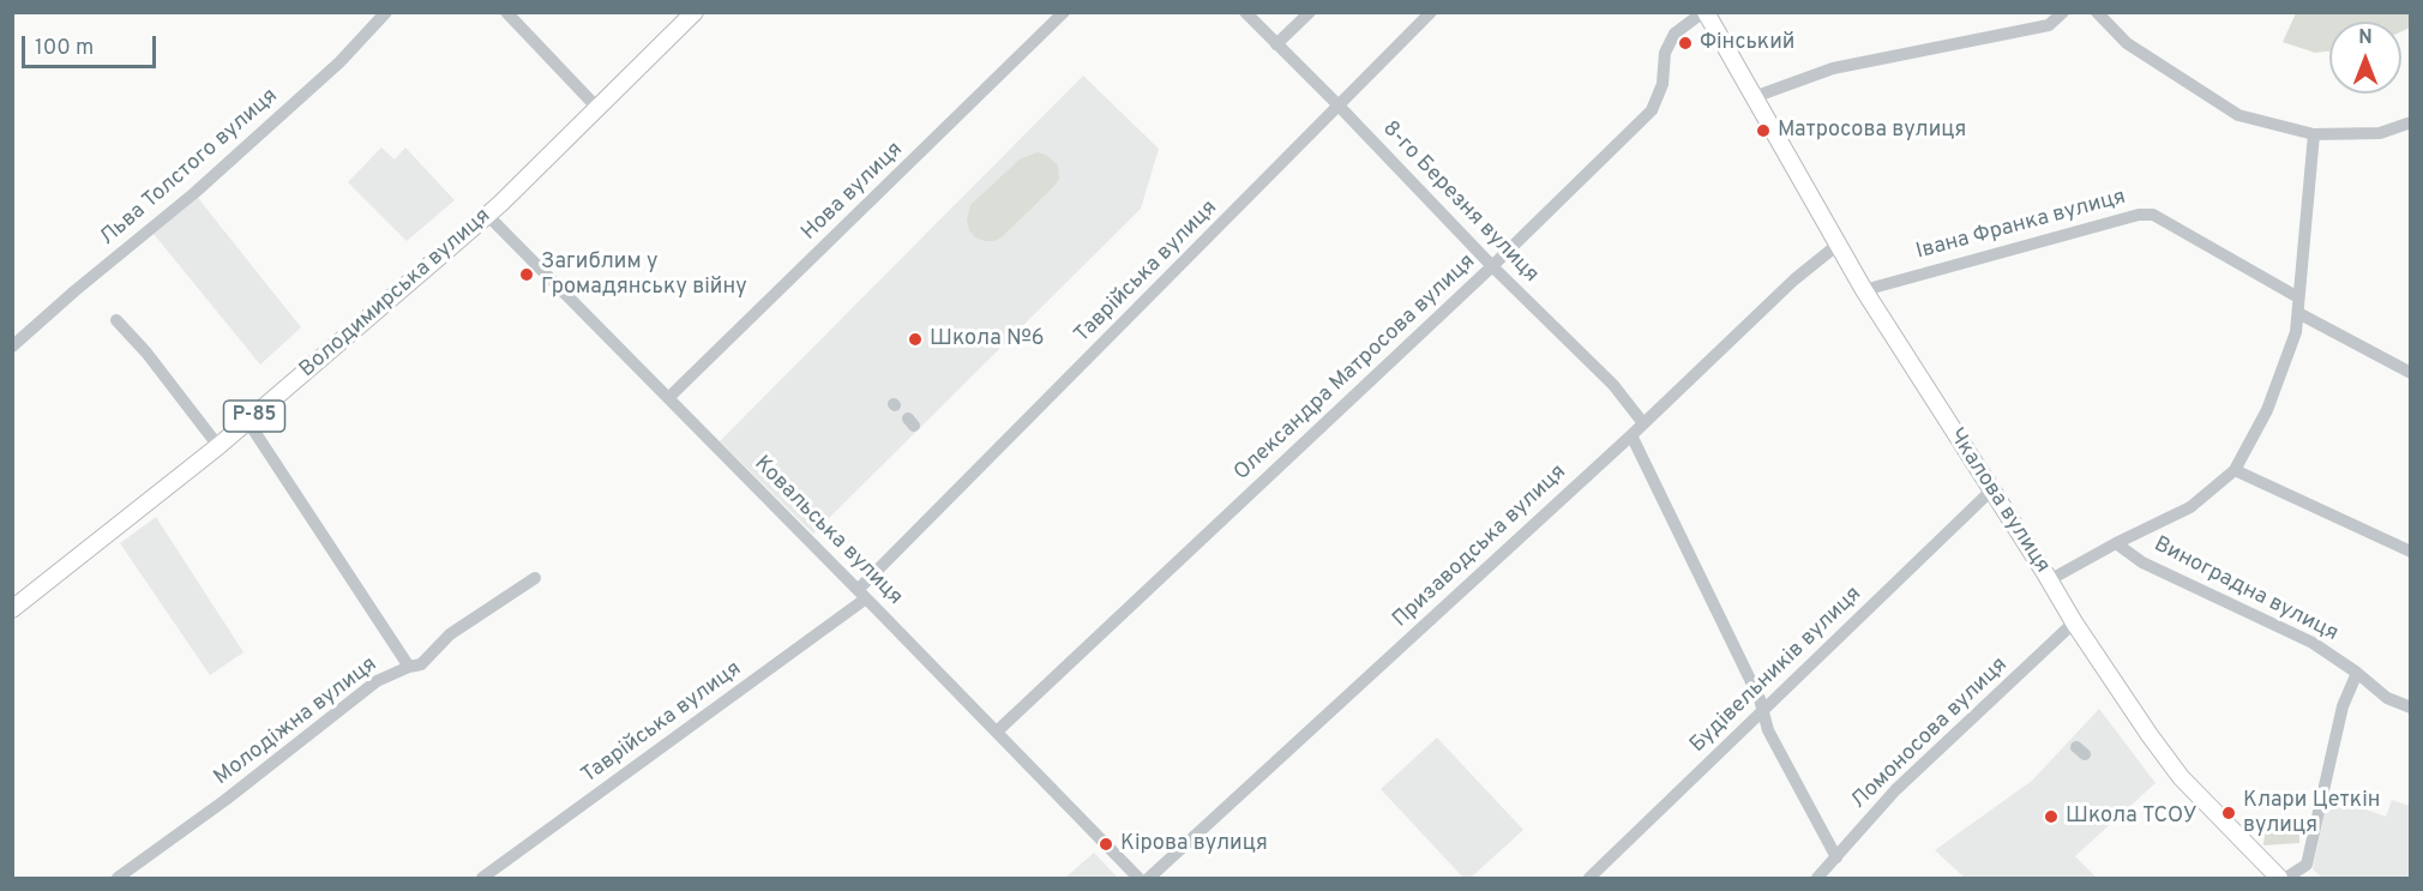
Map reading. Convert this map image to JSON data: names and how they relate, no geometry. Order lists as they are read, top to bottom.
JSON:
{
  "streets": {
    "main road": ["Володимирська вулиця", "Р-85", "Чкалова вулиця"],
    "street": [
      "Льва Толстого вулиця",
      "Нова вулиця",
      "8-го Березня вулиця",
      "Івана Франка вулиця",
      "Таврійська вулиця",
      "Олександра Матросова вулиця",
      "Ковальська вулиця",
      "Призаводська вулиця",
      "Виноградна вулиця",
      "Будівельників вулиця",
      "Молодіжна вулиця",
      "Ломоносова вулиця"
    ]
  },
  "crossings": [
    ["Нова вулиця", "Ковальська вулиця"],
    ["8-го Березня вулиця", "Таврійська вулиця"],
    ["8-го Березня вулиця", "Олександра Матросова вулиця"],
    ["8-го Березня вулиця", "Призаводська вулиця"],
    ["Івана Франка вулиця", "Чкалова вулиця"],
    ["Таврійська вулиця", "Ковальська вулиця"],
    ["Володимирська вулиця", "Ковальська вулиця"],
    ["Олександра Матросова вулиця", "Чкалова вулиця"],
    ["Олександра Матросова вулиця", "Ковальська вулиця"],
    ["Чкалова вулиця", "Призаводська вулиця"],
    ["Чкалова вулиця", "Будівельників вулиця"],
    ["Чкалова вулиця", "Ломоносова вулиця"]
  ],
  "places": [
    "Фінський",
    "Матросова вулиця",
    "Загиблим у Громадянську війну",
    "Школа №6",
    "Клари Цеткін вулиця",
    "Школа ТСОУ",
    "Кірова вулиця"
  ],
  "scale_bar": "100 m",
  "north": "top"
}
